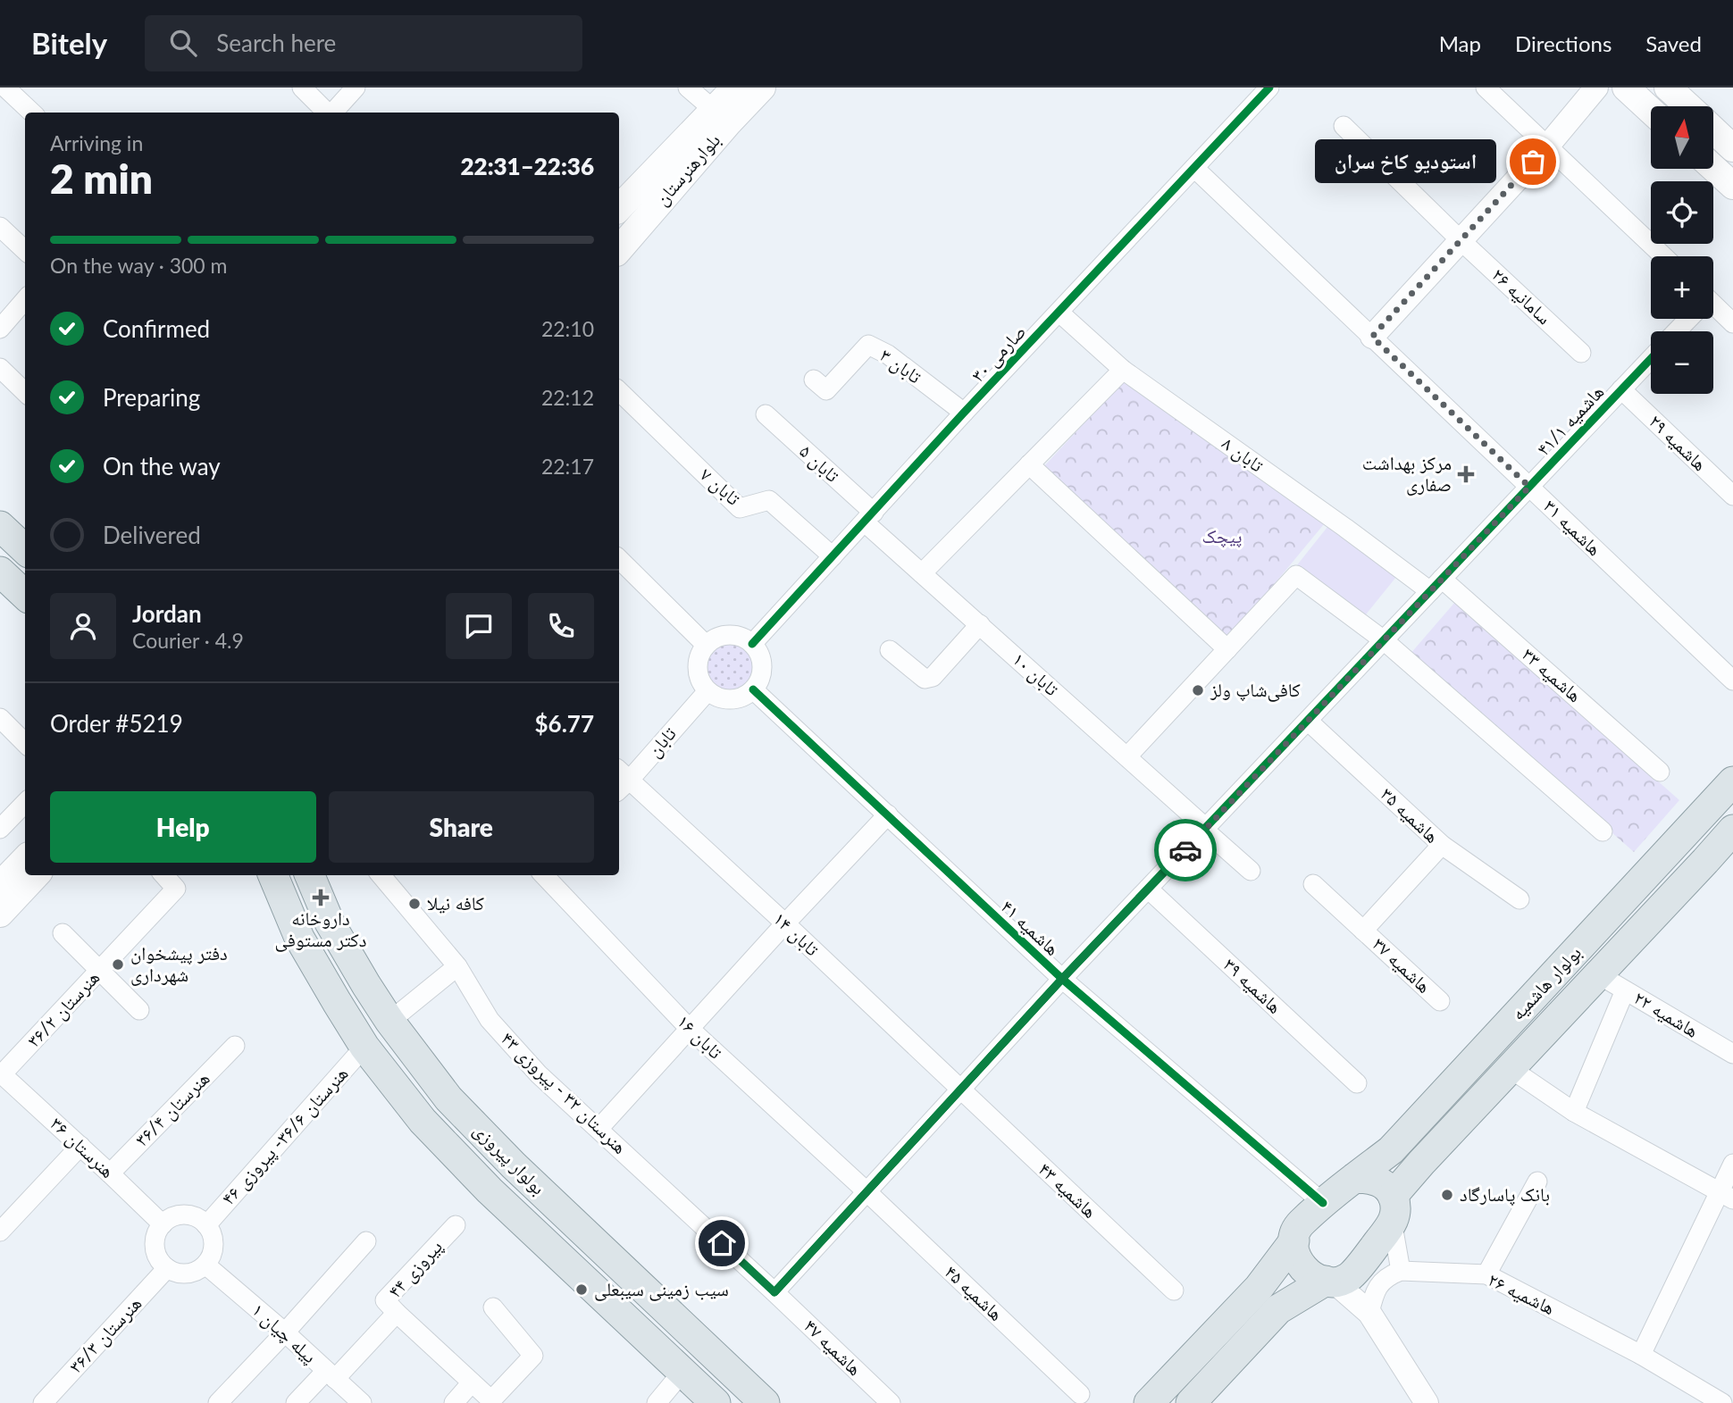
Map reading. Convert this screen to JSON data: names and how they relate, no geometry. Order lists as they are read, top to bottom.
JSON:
{
  "streets": {
    "main road": ["بلوارهنرستان", "بولوار هاشمیه", "بولوار پیروزی"],
    "street": [
      "سامانیه ۲۶",
      "صارمی ۳۰",
      "تابان ۳",
      "هاشمیه ۴۱/۱",
      "هاشمیه ۲۹",
      "تابان ۸",
      "تابان ۵",
      "تابان ۷",
      "هاشمیه ۳۱",
      "تابان ۱۰",
      "هاشمیه ۳۳",
      "تابان",
      "هاشمیه ۳۵",
      "هاشمیه ۴۱",
      "تابان ۱۴",
      "هاشمیه ۳۷",
      "هاشمیه ۳۹",
      "هنرستان ۳۶/۲",
      "هاشمیه ۲۲",
      "تابان ۱۶",
      "هنرستان ۳۲ - پیروزی ۴۳",
      "هنرستان ۳۶/۴",
      "هنرستان ۳۶/۶- پیروزی ۴۶",
      "هنرستان ۳۶",
      "هاشمیه ۴۳",
      "پیروزی ۴۴",
      "هاشمیه ۴۵",
      "هاشمیه ۲۶",
      "پیله چیان ۱",
      "هنرستان ۳۶/۳",
      "هاشمیه ۴۷"
    ]
  },
  "crossings": [
    ["صارمی ۳۰", "تابان ۳"],
    ["صارمی ۳۰", "تابان ۸"],
    ["صارمی ۳۰", "تابان ۵"],
    ["صارمی ۳۰", "تابان ۷"],
    ["صارمی ۳۰", "هاشمیه ۳۱"],
    ["صارمی ۳۰", "تابان ۱۰"],
    ["صارمی ۳۰", "تابان"],
    ["صارمی ۳۰", "هاشمیه ۴۱"],
    ["هاشمیه ۴۱/۱", "هاشمیه ۲۹"],
    ["هاشمیه ۴۱/۱", "تابان ۸"],
    ["هاشمیه ۴۱/۱", "هاشمیه ۳۱"],
    ["هاشمیه ۴۱/۱", "تابان ۱۰"],
    ["هاشمیه ۴۱/۱", "هاشمیه ۳۳"],
    ["هاشمیه ۴۱/۱", "هاشمیه ۳۵"],
    ["هاشمیه ۴۱/۱", "هاشمیه ۴۱"],
    ["هاشمیه ۴۱/۱", "تابان ۱۴"],
    ["هاشمیه ۴۱/۱", "هاشمیه ۳۹"],
    ["هاشمیه ۴۱/۱", "تابان ۱۶"],
    ["هاشمیه ۴۱/۱", "هنرستان ۳۲ - پیروزی ۴۳"],
    ["هاشمیه ۴۱/۱", "هاشمیه ۴۳"],
    ["هاشمیه ۴۱/۱", "هاشمیه ۴۵"],
    ["هاشمیه ۴۱/۱", "هاشمیه ۴۷"],
    ["تابان ۸", "هاشمیه ۳۳"],
    ["تابان ۵", "تابان ۱۰"],
    ["تابان", "هاشمیه ۴۱"],
    ["تابان", "تابان ۱۴"],
    ["هاشمیه ۴۱", "بولوار هاشمیه"],
    ["تابان ۱۴", "هاشمیه ۴۳"],
    ["بولوار هاشمیه", "هاشمیه ۲۲"],
    ["هنرستان ۳۶/۲", "هنرستان ۳۶"],
    ["تابان ۱۶", "هاشمیه ۴۵"],
    ["هنرستان ۳۲ - پیروزی ۴۳", "هاشمیه ۴۷"],
    ["هنرستان ۳۶/۴", "هنرستان ۳۶"],
    ["هنرستان ۳۶/۶- پیروزی ۴۶", "هنرستان ۳۶"],
    ["هنرستان ۳۶/۶- پیروزی ۴۶", "بولوار پیروزی"],
    ["هنرستان ۳۶/۶- پیروزی ۴۶", "پیله چیان ۱"],
    ["هنرستان ۳۶/۶- پیروزی ۴۶", "هنرستان ۳۶/۳"],
    ["هنرستان ۳۶", "پیله چیان ۱"],
    ["هنرستان ۳۶", "هنرستان ۳۶/۳"],
    ["پیله چیان ۱", "هنرستان ۳۶/۳"]
  ],
  "parks": ["پیچک"],
  "places": {
    "other": [
      "استودیو کاخ سران",
      "کافی‌شاپ ولز",
      "کافه نیلا",
      "دفتر پیشخوان شهرداری",
      "بانک پاسارگاد",
      "سیب زمینی سیبعلی"
    ],
    "health": ["مرکز بهداشت صفاری", "داروخانه دکتر مستوفی"]
  },
  "north": "top",
  "page": {
    "header": "Bitely",
    "search": "Search here",
    "nav": ["Map", "Directions", "Saved"],
    "map_buttons": ["+", "−"],
    "heading": ["2 min", "Arriving in", "22:31–22:36"],
    "panel": [
      "Jordan",
      "Courier · 4.9",
      "Order #5219",
      "$6.77"
    ],
    "bubble": "استودیو کاخ سران",
    "bar": "On the way · 300 m",
    "list": [
      ["Confirmed", "22:10"],
      ["Preparing", "22:12"],
      ["On the way", "22:17"],
      "Delivered"
    ],
    "buttons": ["Help", "Share"]
  }
}
